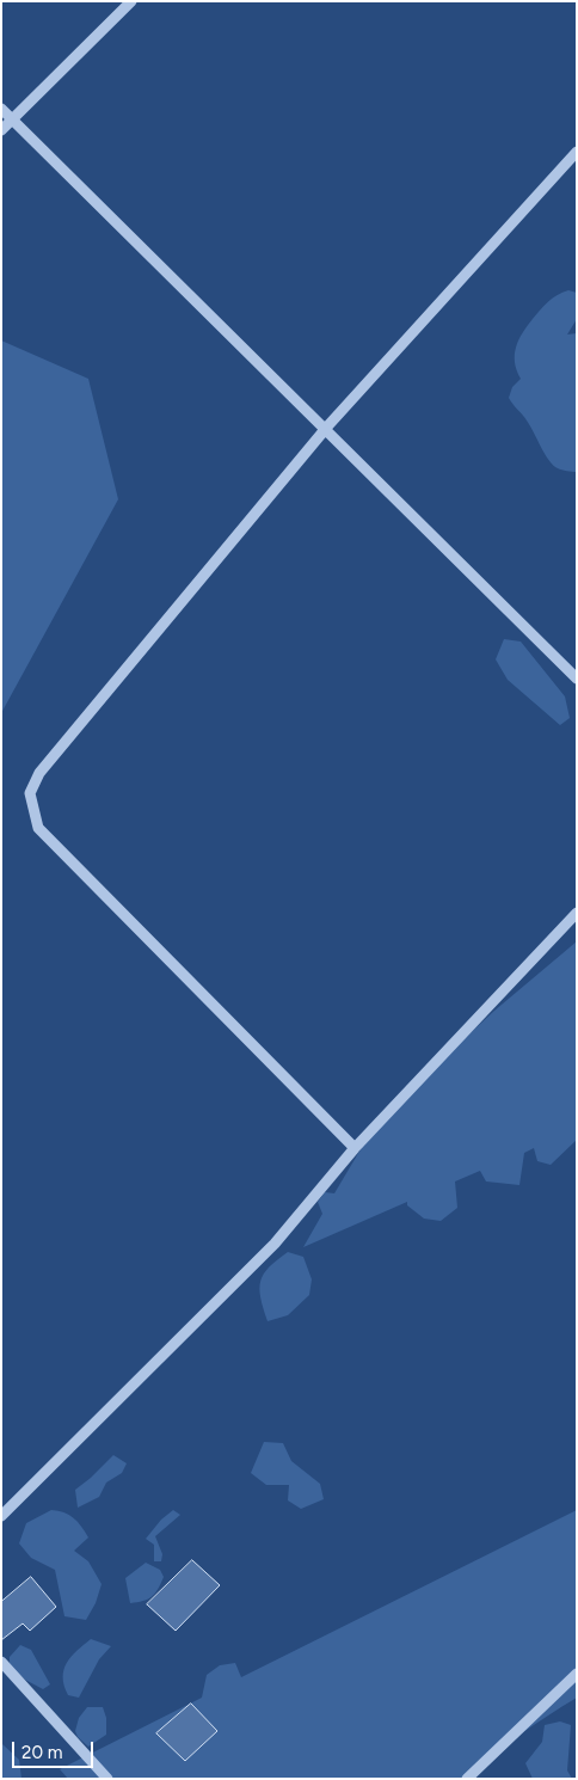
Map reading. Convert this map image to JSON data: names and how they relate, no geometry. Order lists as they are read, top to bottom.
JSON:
{
  "scale_bar": "20 m"
}
